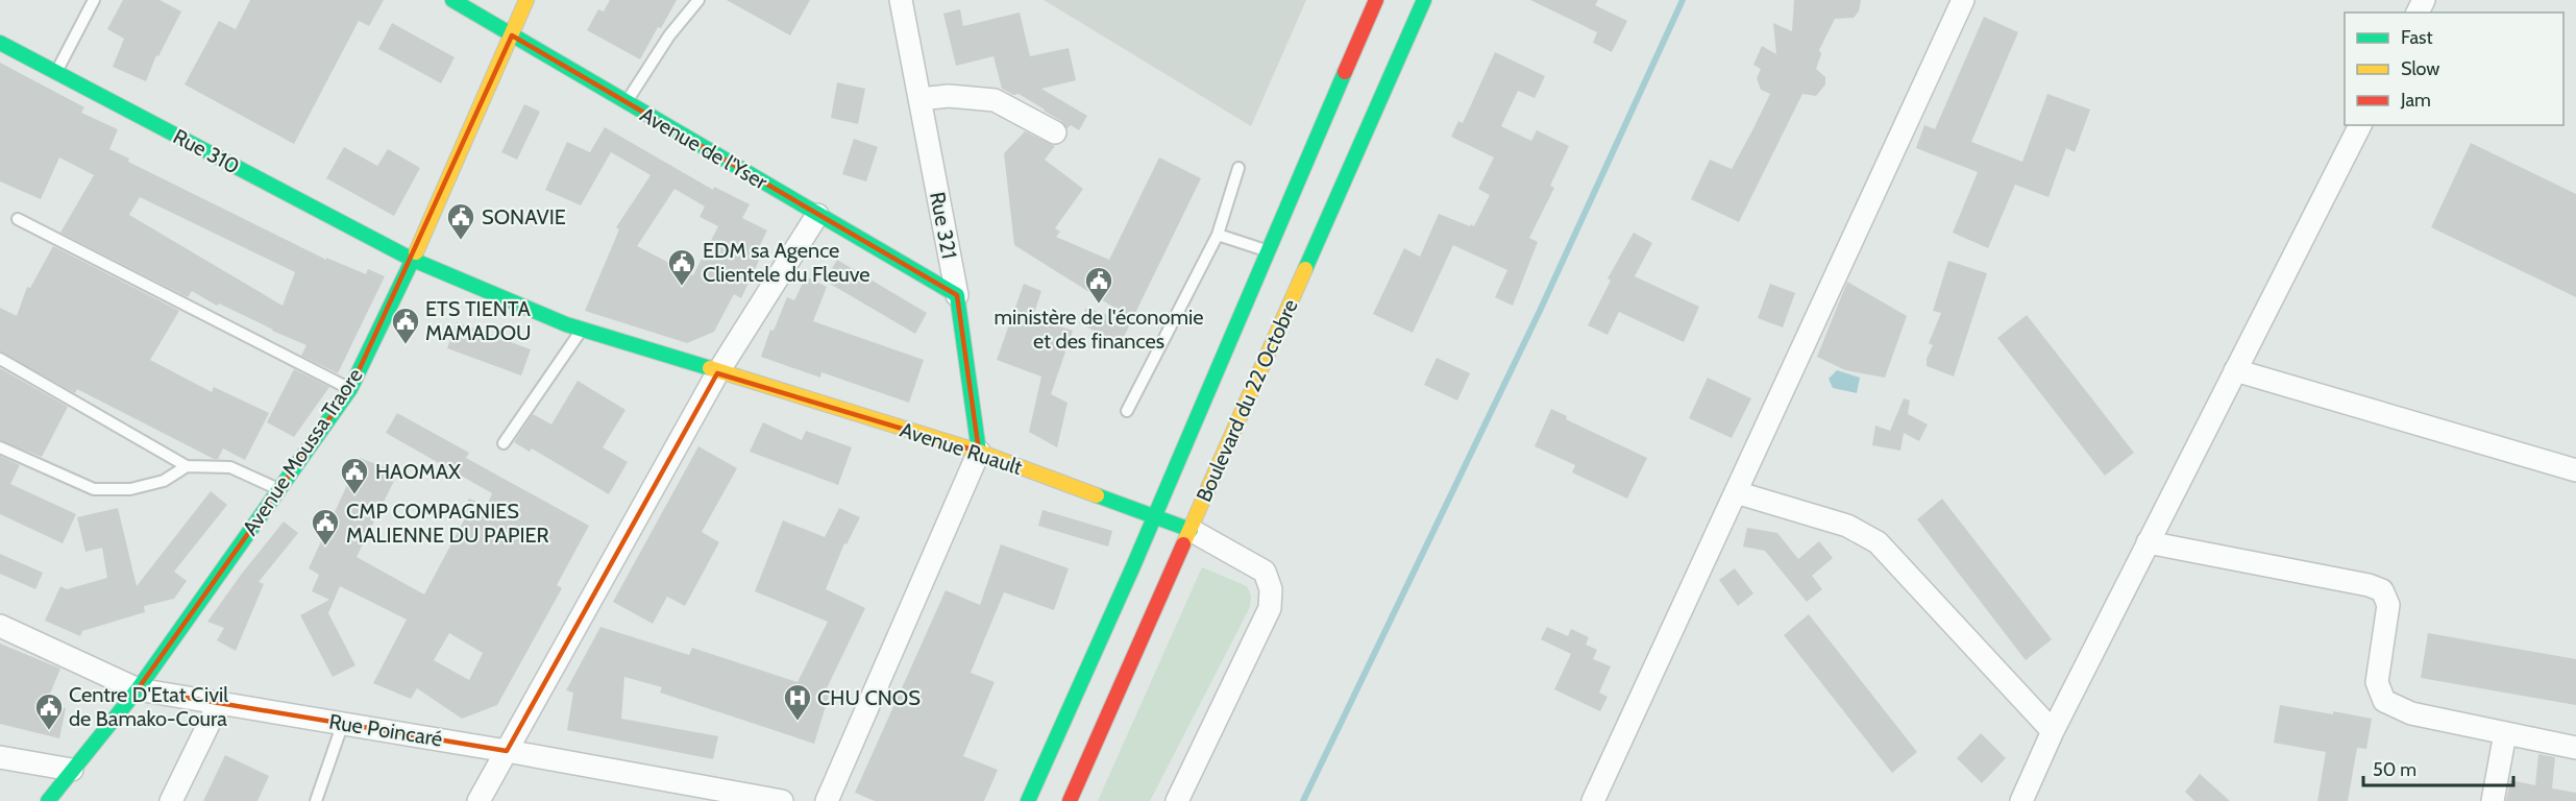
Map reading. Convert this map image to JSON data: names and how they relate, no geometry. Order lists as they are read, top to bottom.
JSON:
{
  "streets": {
    "street": [
      "Avenue de l'Yser",
      "Rue 310",
      "Rue 321",
      "Boulevard du 22 Octobre",
      "Avenue Ruault",
      "Avenue Moussa Traore",
      "Rue Poincaré"
    ]
  },
  "crossings": [
    ["Avenue de l'Yser", "Rue 321"],
    ["Avenue de l'Yser", "Avenue Moussa Traore"],
    ["Rue 310", "Avenue Ruault"],
    ["Rue 310", "Avenue Moussa Traore"],
    ["Rue 321", "Avenue Ruault"],
    ["Boulevard du 22 Octobre", "Avenue Ruault"],
    ["Avenue Ruault", "Avenue Moussa Traore"],
    ["Avenue Moussa Traore", "Rue Poincaré"]
  ],
  "places": {
    "public building": [
      "SONAVIE",
      "EDM sa Agence Clientele du Fleuve",
      "ministère de l'économie et des finances",
      "ETS TIENTA MAMADOU",
      "HAOMAX",
      "CMP COMPAGNIES MALIENNE DU PAPIER",
      "Centre D'Etat Civil de Bamako-Coura"
    ],
    "hospital": ["CHU CNOS"]
  },
  "legend": ["Fast", "Slow", "Jam"],
  "scale_bar": "50 m"
}
